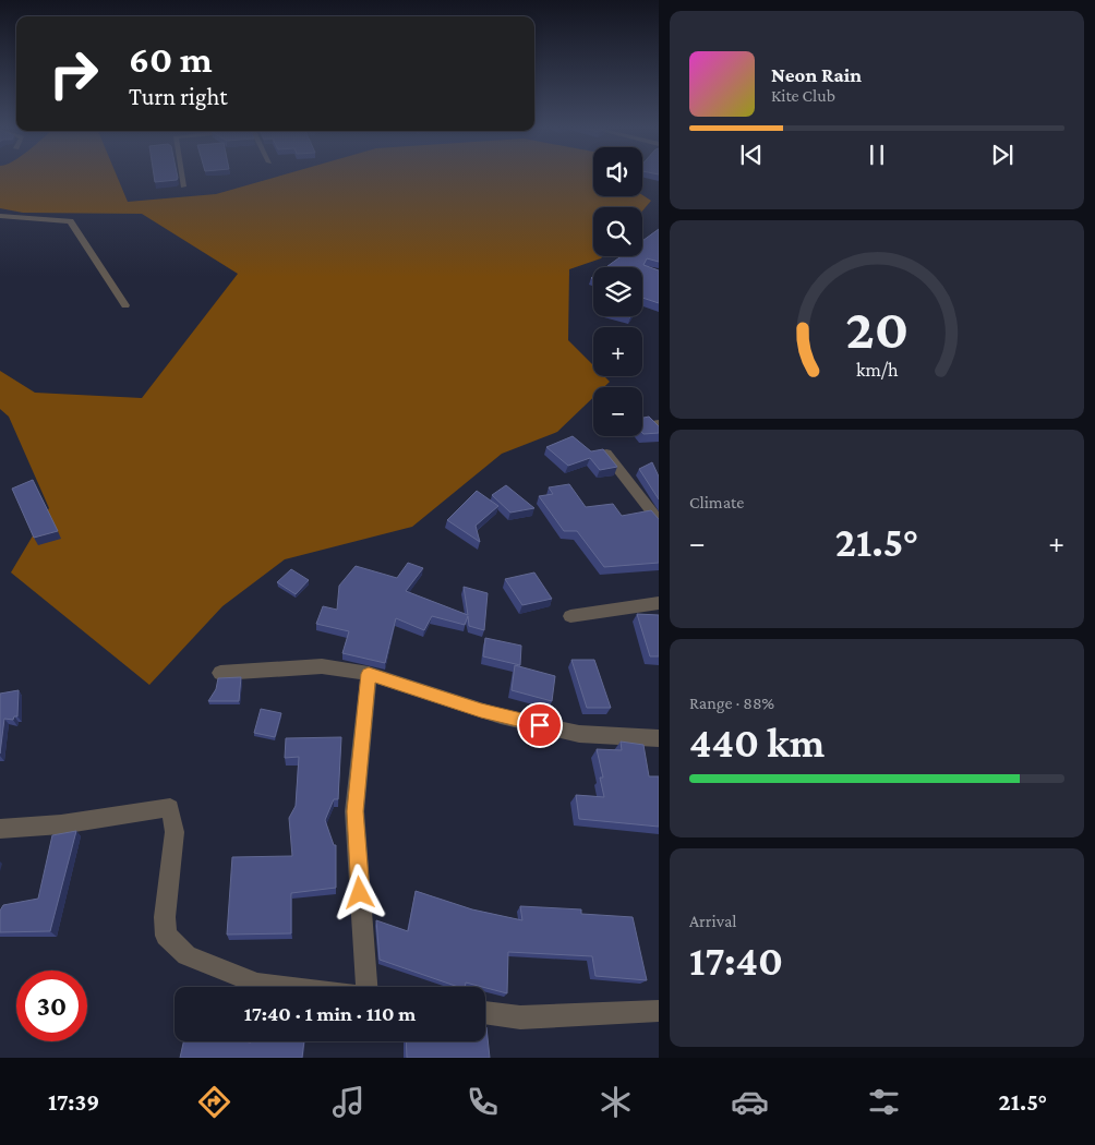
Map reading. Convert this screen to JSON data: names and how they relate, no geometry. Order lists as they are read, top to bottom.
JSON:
{
  "page": {
    "turn": ["60 m", "Turn right"],
    "song": ["Neon Rain", "Kite Club"],
    "map_buttons": ["+", "−"],
    "tile": [
      "Climate",
      ["Range · 88%", "440 km"],
      ["Arrival", "17:40"]
    ],
    "heat": ["−", "21.5°", "+"],
    "limit": "30",
    "trip": "17:40 · 1 min · 110 m",
    "tabs": ["17:39", "21.5°"],
    "gauge": ["20", "km/h"]
  }
}
